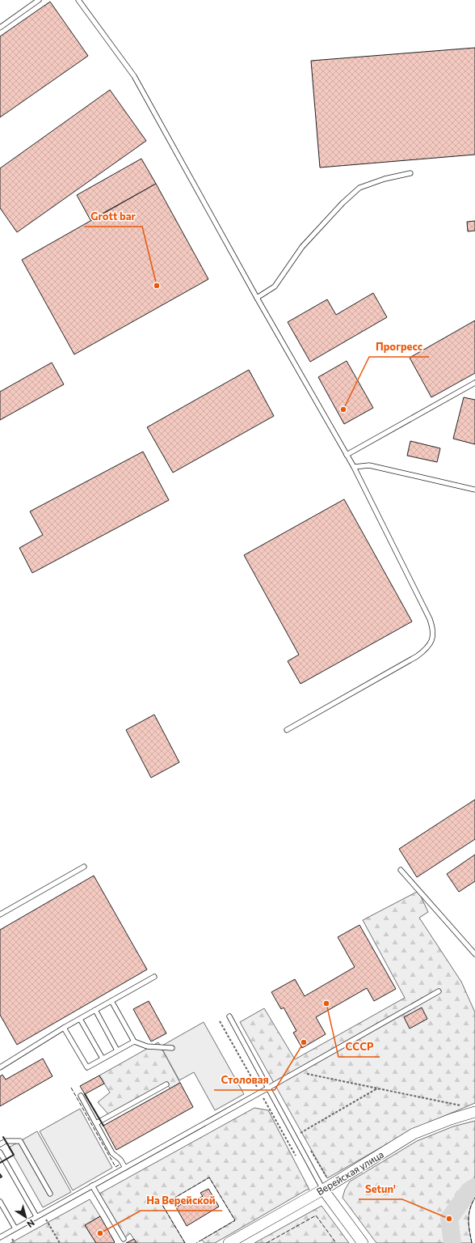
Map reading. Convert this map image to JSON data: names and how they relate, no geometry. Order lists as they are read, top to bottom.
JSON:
{
  "streets": {
    "street": ["Верейская улица"]
  },
  "places": [
    "Grott bar",
    "Прогресс",
    "СССР",
    "Столовая",
    "Setun'",
    "На Верейской"
  ],
  "north": "bottom right"
}
